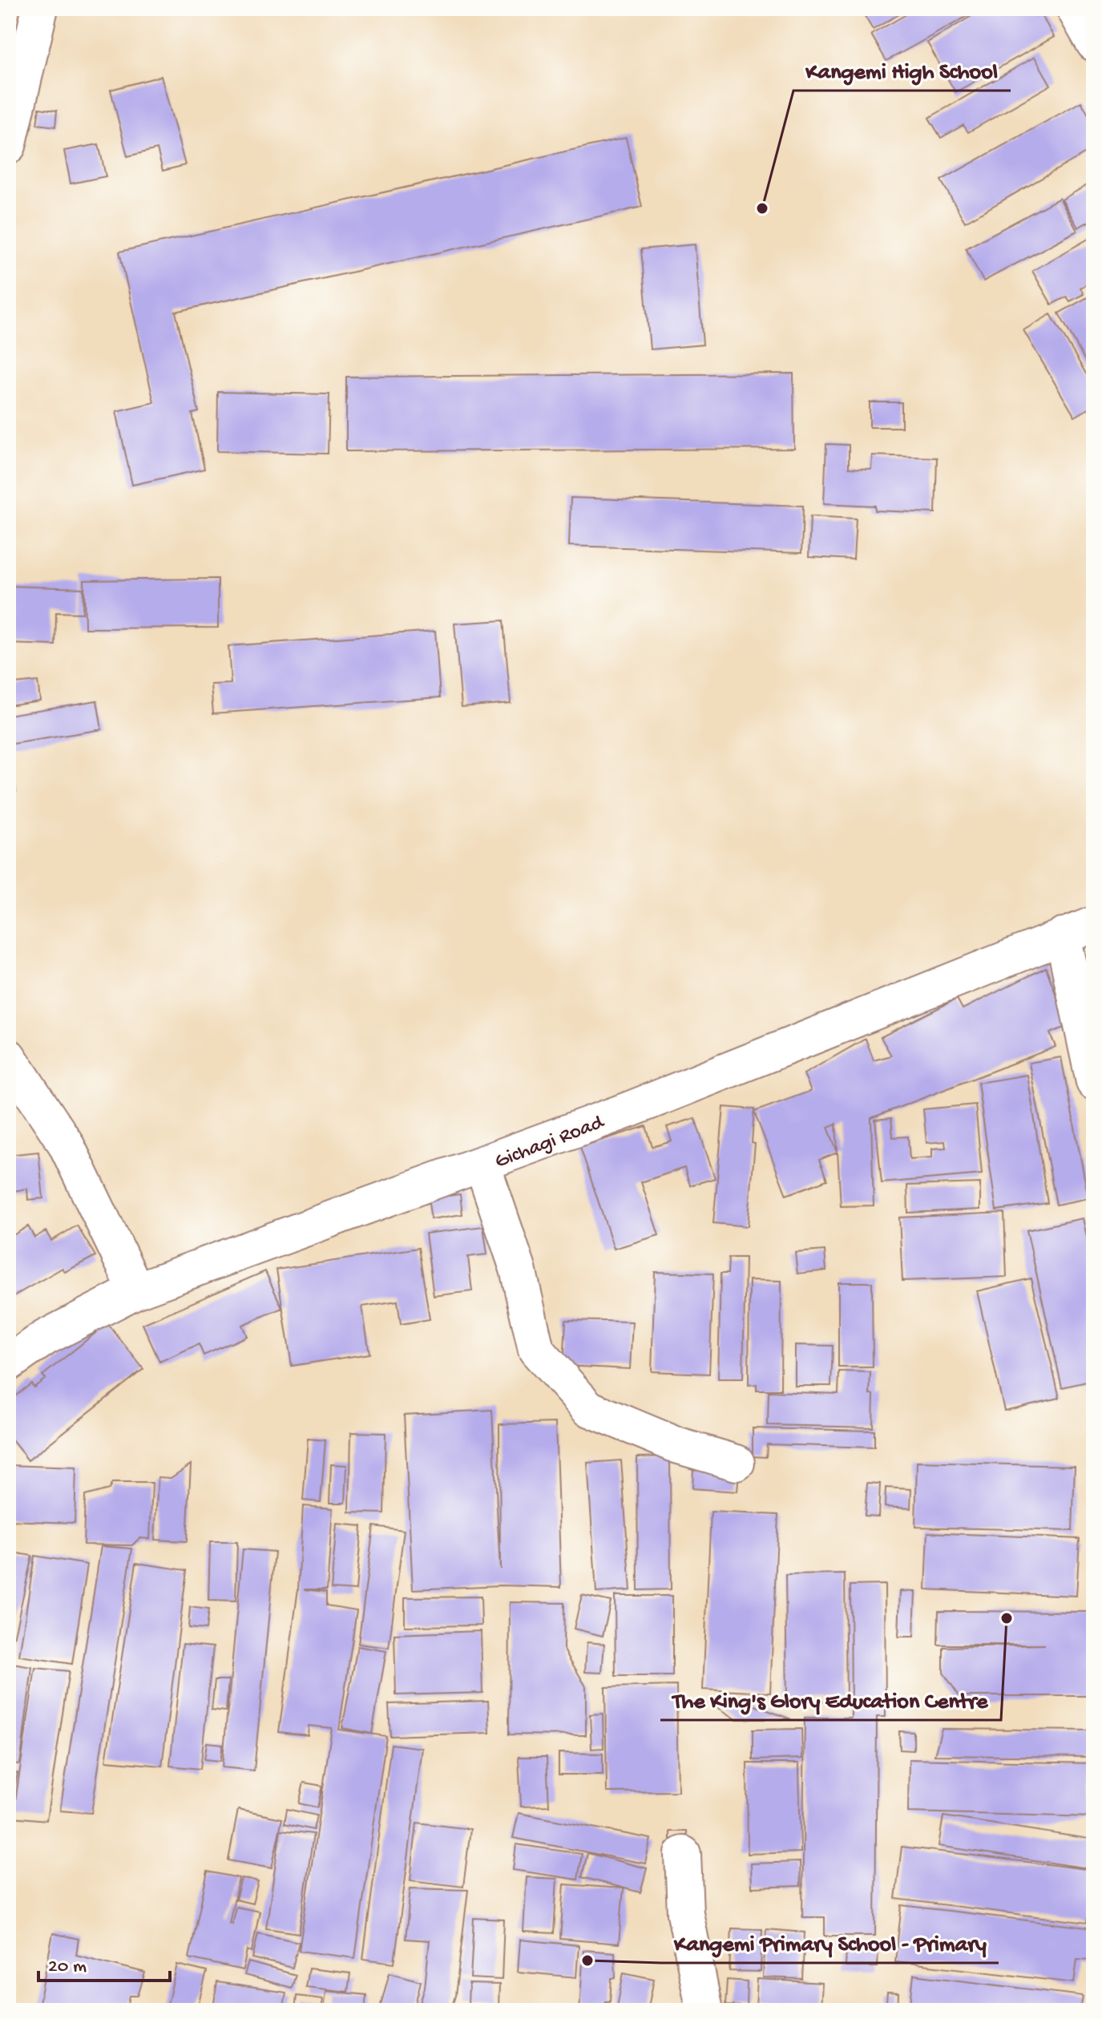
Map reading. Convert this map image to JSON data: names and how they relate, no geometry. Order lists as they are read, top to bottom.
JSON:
{
  "streets": {
    "street": ["Gichagi Road"]
  },
  "places": ["Kangemi High School", "The King's Glory Education Centre", "Kangemi Primary School - Primary"],
  "scale_bar": "20 m"
}
